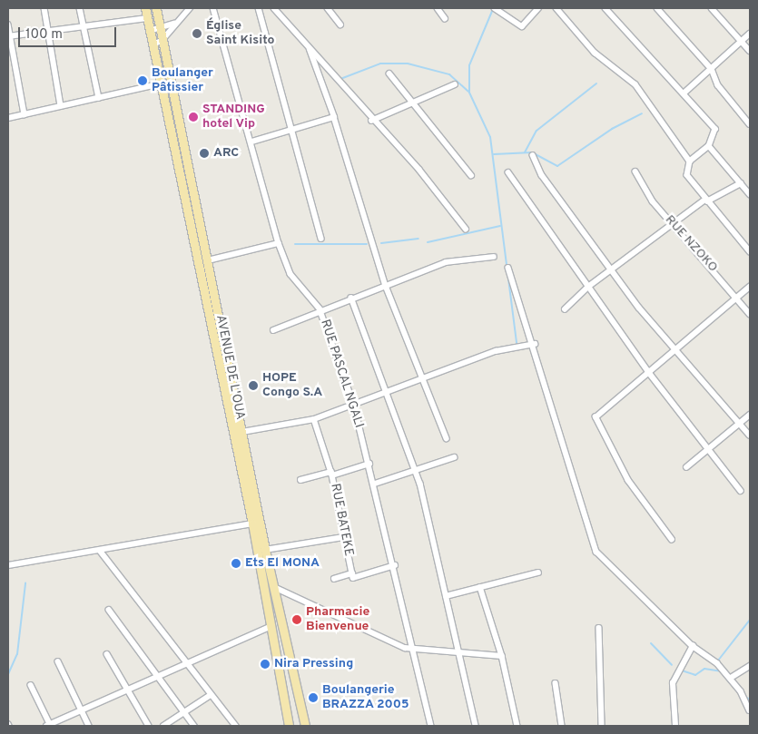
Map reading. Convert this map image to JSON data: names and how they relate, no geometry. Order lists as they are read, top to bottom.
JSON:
{
  "streets": {
    "main road": ["AVENUE DE L'OUA"],
    "street": ["RUE NZOKO", "RUE PASCAL NGALI", "RUE BATEKE"]
  },
  "crossings": [
    ["RUE PASCAL NGALI", "RUE BATEKE"]
  ],
  "places": [
    "Église Saint Kisito",
    "Boulanger Pâtissier",
    "STANDING hotel Vip",
    "ARC",
    "HOPE Congo S.A",
    "Ets El MONA",
    "Pharmacie Bienvenue",
    "Nira Pressing",
    "Boulangerie BRAZZA 2005"
  ],
  "scale_bar": "100 m"
}
